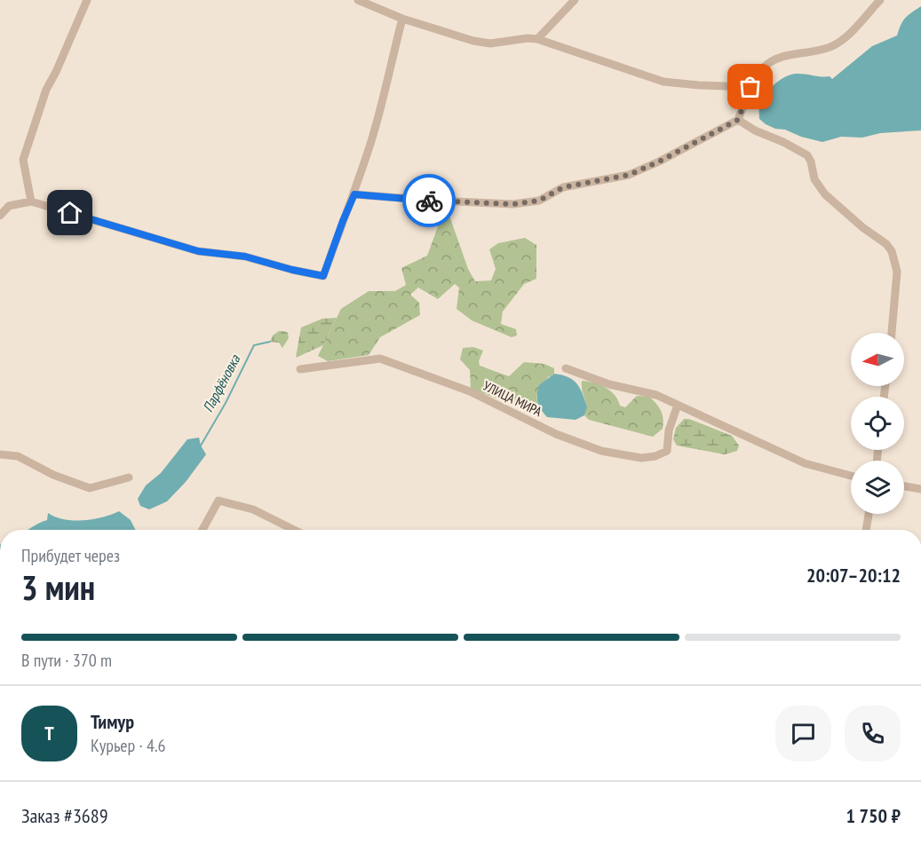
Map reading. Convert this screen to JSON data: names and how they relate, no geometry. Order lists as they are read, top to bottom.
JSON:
{
  "streets": {
    "street": ["УЛИЦА МИРА"]
  },
  "water": ["Парфёновка"],
  "north": "left",
  "page": {
    "heading": ["3 мин", "Прибудет через", "20:07–20:12"],
    "panel": [
      "Тимур",
      "Курьер · 4.6",
      "Заказ #3689",
      "1 750 ₽"
    ],
    "bar": "В пути · 370 m",
    "round": "Т"
  }
}
